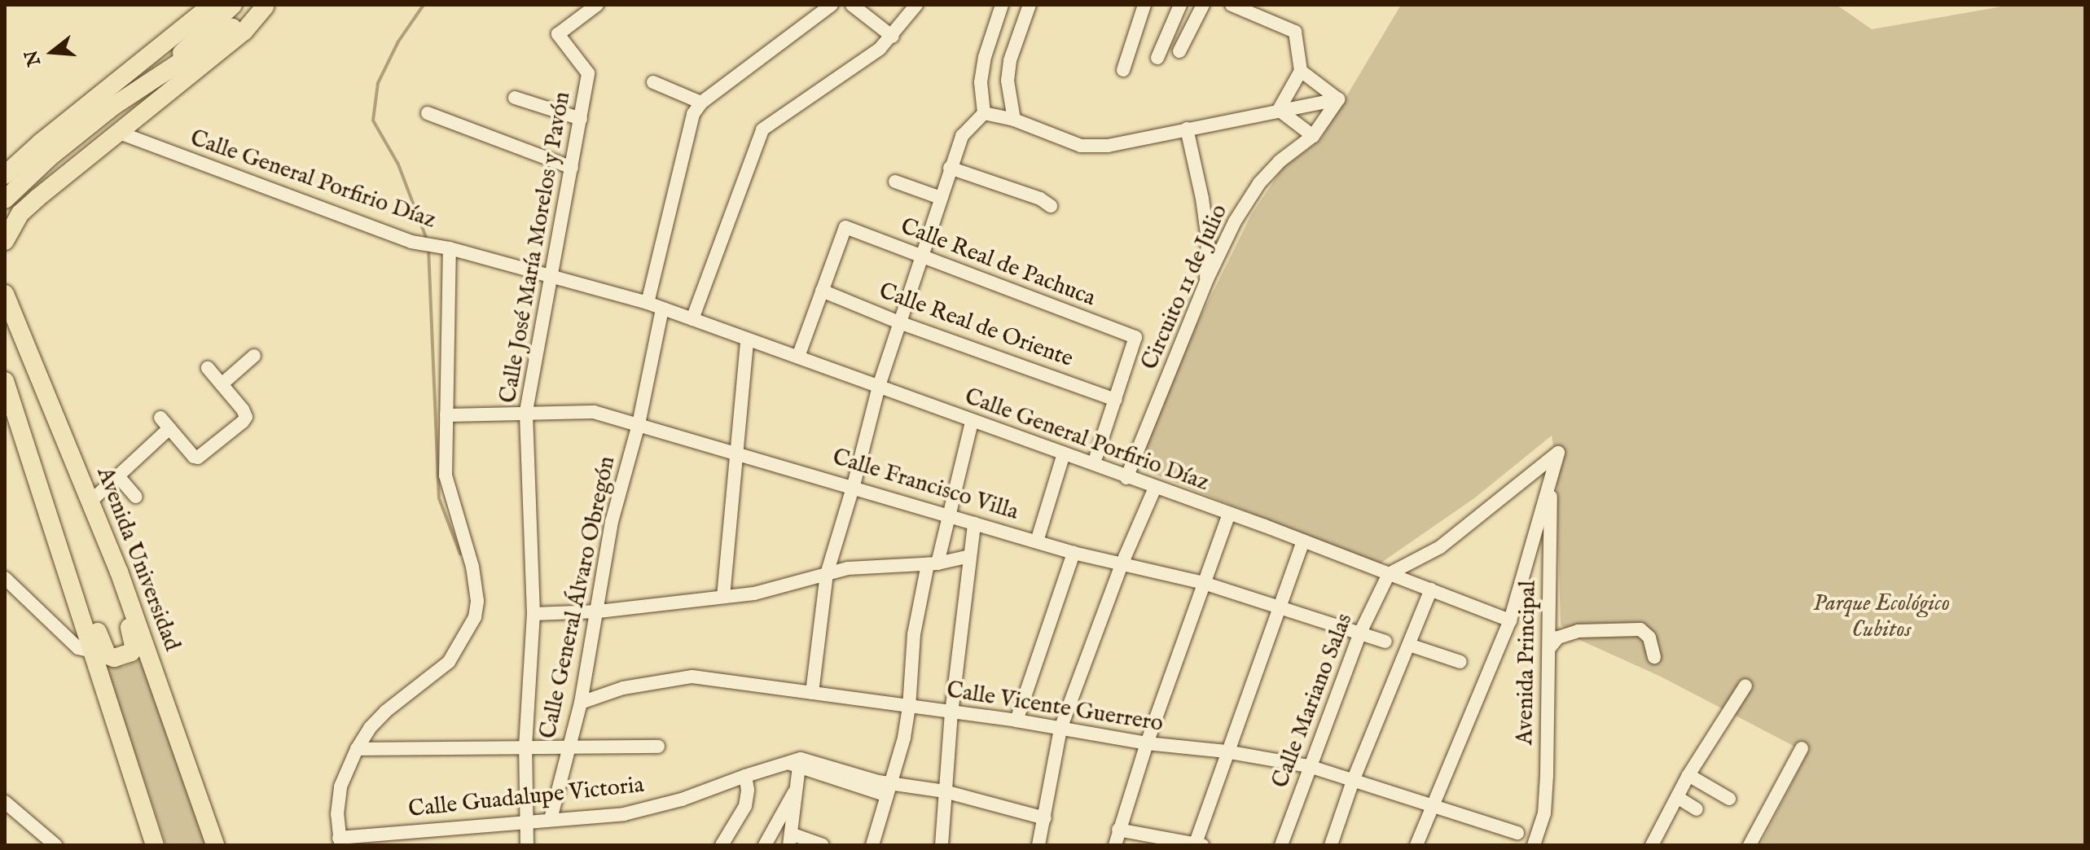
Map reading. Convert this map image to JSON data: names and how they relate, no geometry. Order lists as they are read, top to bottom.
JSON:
{
  "streets": {
    "main road": ["Avenida Universidad"],
    "street": [
      "Calle General Porfirio Díaz",
      "Calle José María Morelos y Pavón",
      "Calle Real de Pachuca",
      "Circuito 11 de Julio",
      "Calle Real de Oriente",
      "Calle Francisco Villa",
      "Calle General Álvaro Obregón",
      "Avenida Principal",
      "Calle Mariano Salas",
      "Calle Vicente Guerrero",
      "Calle Guadalupe Victoria"
    ]
  },
  "crossings": [
    ["Calle General Porfirio Díaz", "Calle José María Morelos y Pavón"],
    ["Calle General Porfirio Díaz", "Circuito 11 de Julio"],
    ["Calle General Porfirio Díaz", "Calle General Álvaro Obregón"],
    ["Calle General Porfirio Díaz", "Calle Mariano Salas"],
    ["Calle José María Morelos y Pavón", "Calle Francisco Villa"],
    ["Calle José María Morelos y Pavón", "Calle Guadalupe Victoria"],
    ["Calle Real de Pachuca", "Calle Real de Oriente"],
    ["Calle Francisco Villa", "Calle General Álvaro Obregón"],
    ["Calle Francisco Villa", "Calle Mariano Salas"],
    ["Calle General Álvaro Obregón", "Calle Vicente Guerrero"],
    ["Calle General Álvaro Obregón", "Calle Guadalupe Victoria"],
    ["Calle Mariano Salas", "Calle Vicente Guerrero"]
  ],
  "parks": ["Parque Ecológico Cubitos"],
  "north": "left"
}
